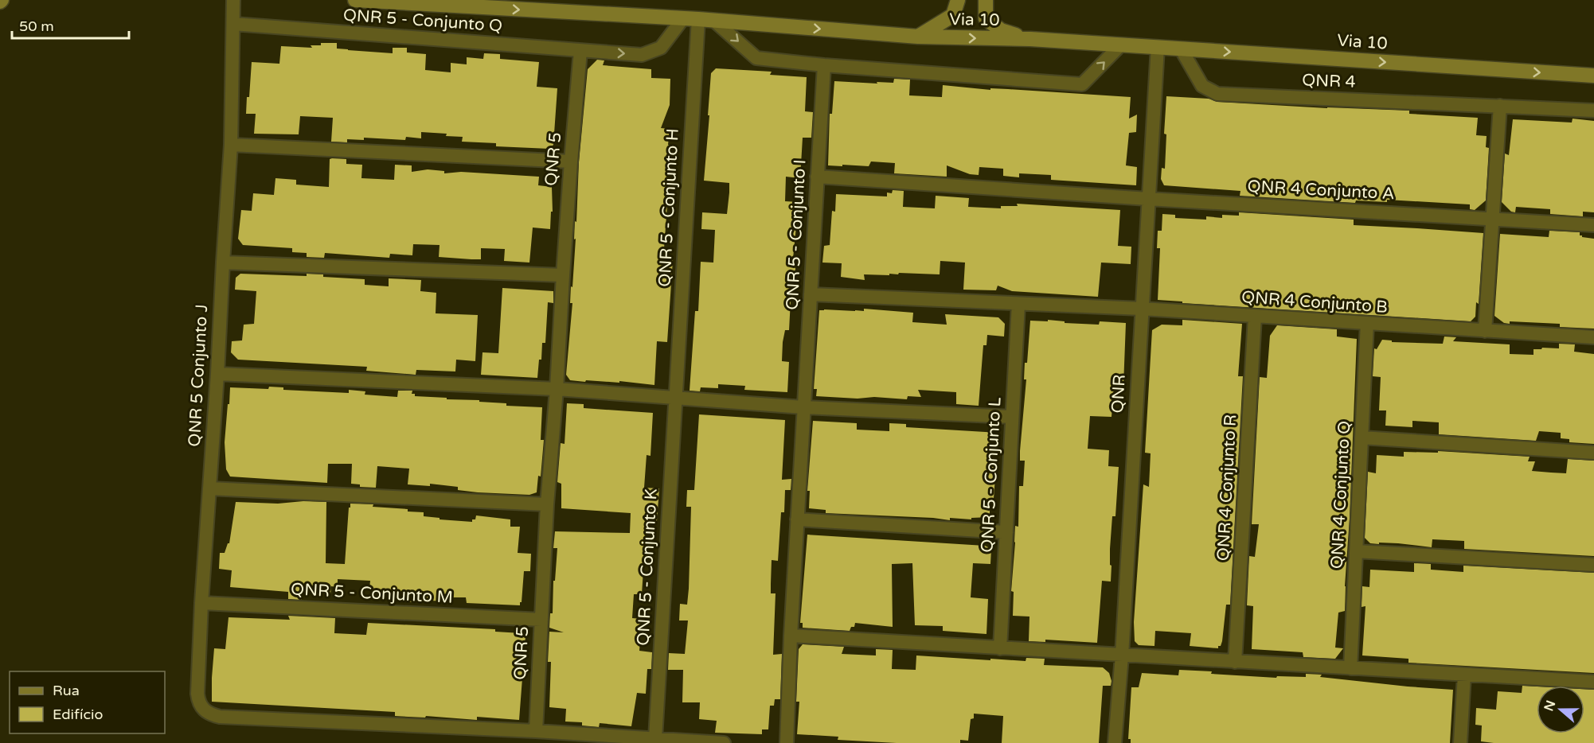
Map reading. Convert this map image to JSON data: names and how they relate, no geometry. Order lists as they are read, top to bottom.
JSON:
{
  "streets": {
    "main road": ["Via 10"],
    "street": [
      "QNR 5 - Conjunto Q",
      "QNR 4",
      "QNR 5",
      "QNR 4 Conjunto A",
      "QNR 5 - Conjunto H",
      "QNR 5 - Conjunto I",
      "QNR 4 Conjunto B",
      "QNR 5 Conjunto J",
      "QNR",
      "QNR 5 - Conjunto L",
      "QNR 4 Conjunto R",
      "QNR 4 Conjunto Q",
      "QNR 5 - Conjunto K",
      "QNR 5 - Conjunto M"
    ]
  },
  "crossings": [
    ["Via 10", "QNR 4"],
    ["Via 10", "QNR 5 - Conjunto H"],
    ["Via 10", "QNR"],
    ["QNR 5 - Conjunto Q", "QNR 5"],
    ["QNR 5 - Conjunto Q", "QNR 5 Conjunto J"],
    ["QNR 5", "QNR 5 Conjunto J"],
    ["QNR 5", "QNR 5 - Conjunto M"],
    ["QNR 4 Conjunto A", "QNR 5 - Conjunto I"],
    ["QNR 4 Conjunto A", "QNR"],
    ["QNR 5 - Conjunto H", "QNR 5 - Conjunto K"],
    ["QNR 4 Conjunto B", "QNR"],
    ["QNR 4 Conjunto B", "QNR 4 Conjunto R"],
    ["QNR 4 Conjunto B", "QNR 4 Conjunto Q"],
    ["QNR 5 Conjunto J", "QNR 5 - Conjunto M"]
  ],
  "one_way": ["Via 10"],
  "legend": ["Rua", "Edifício"],
  "scale_bar": "50 m",
  "north": "left"
}
